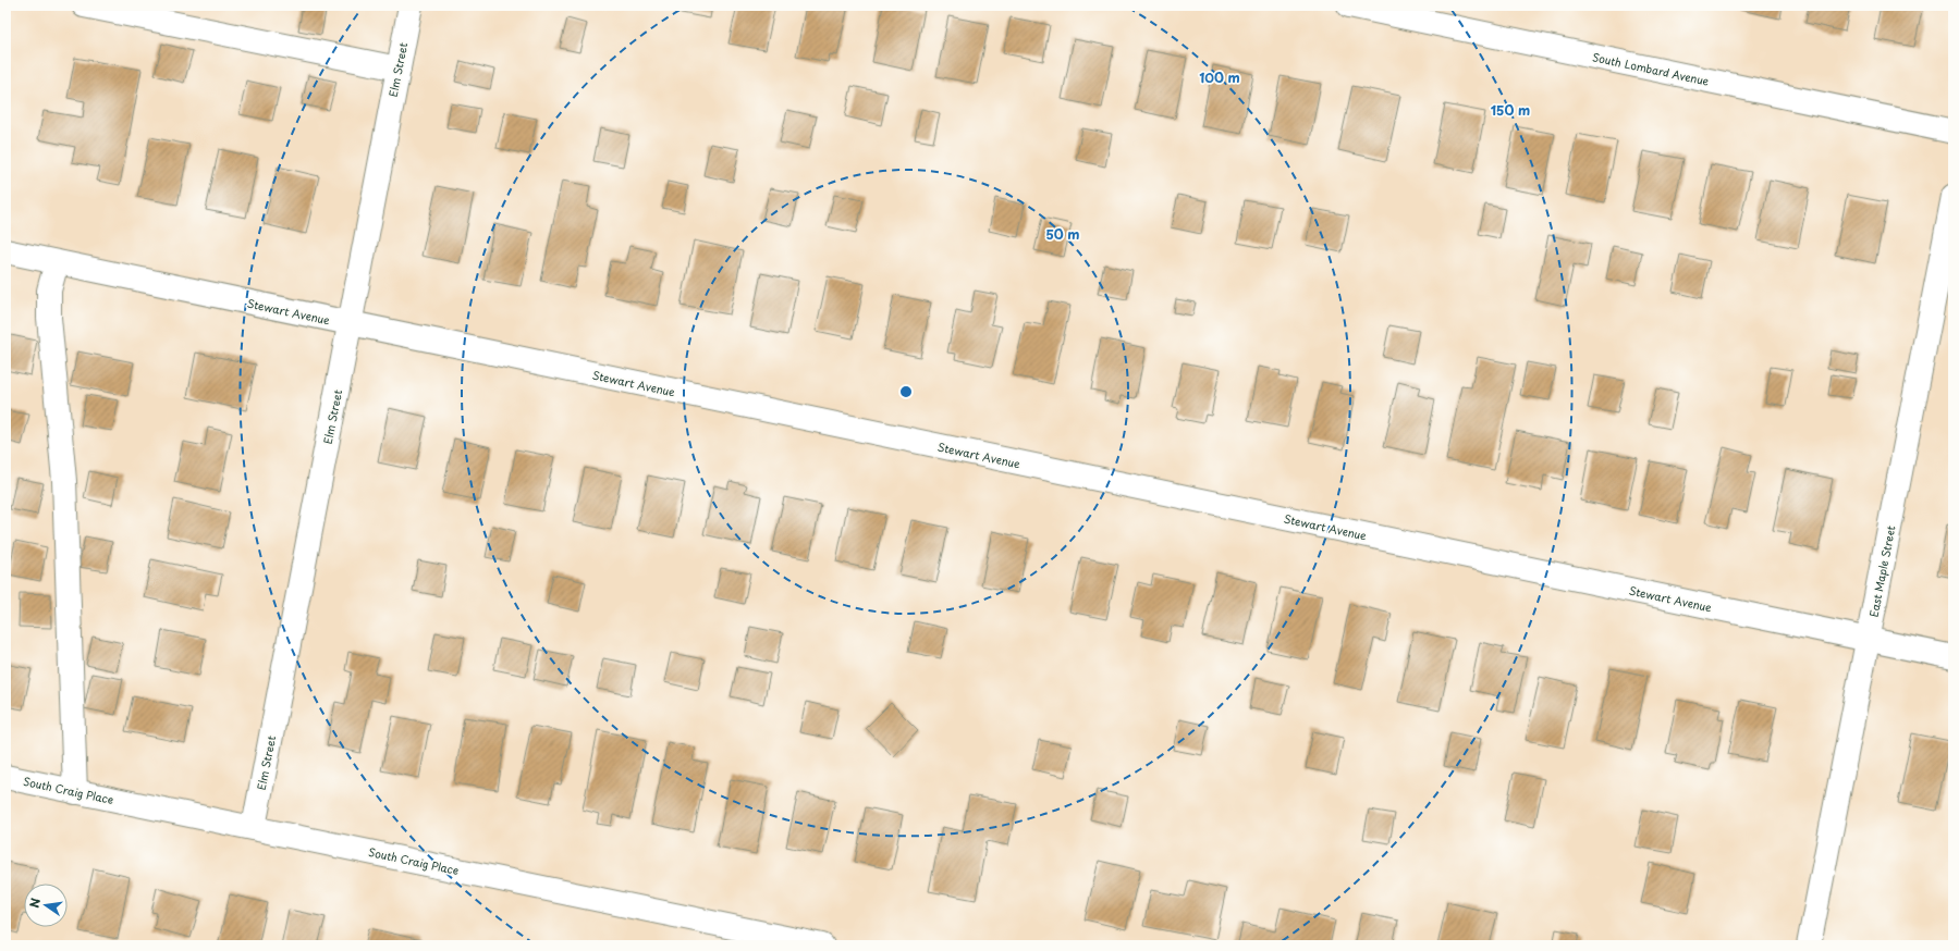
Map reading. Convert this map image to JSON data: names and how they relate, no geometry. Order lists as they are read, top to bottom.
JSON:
{
  "streets": {
    "street": [
      "South Lombard Avenue",
      "Elm Street",
      "Stewart Avenue",
      "East Maple Street",
      "South Craig Place"
    ]
  },
  "crossings": [
    ["Elm Street", "Stewart Avenue"],
    ["Elm Street", "South Craig Place"],
    ["Stewart Avenue", "East Maple Street"]
  ],
  "north": "left",
  "rings": ["100 m", "150 m", "50 m"]
}
